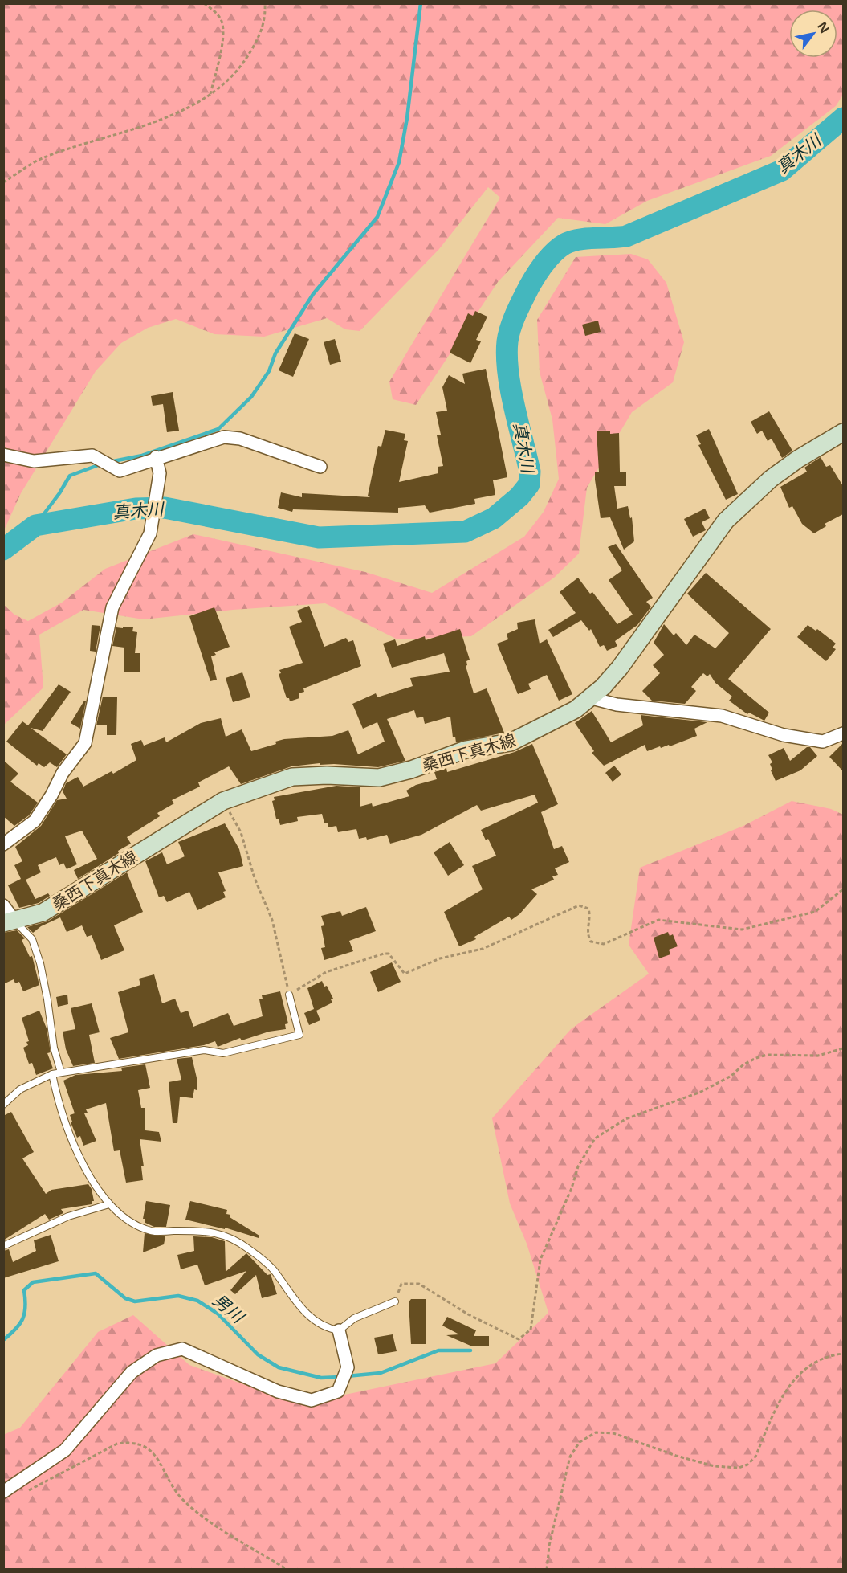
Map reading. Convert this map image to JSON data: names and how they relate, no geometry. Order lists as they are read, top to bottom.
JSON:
{
  "streets": {
    "main road": ["桑西下真木線"]
  },
  "water": ["真木川", "男川"],
  "north": "top right"
}
